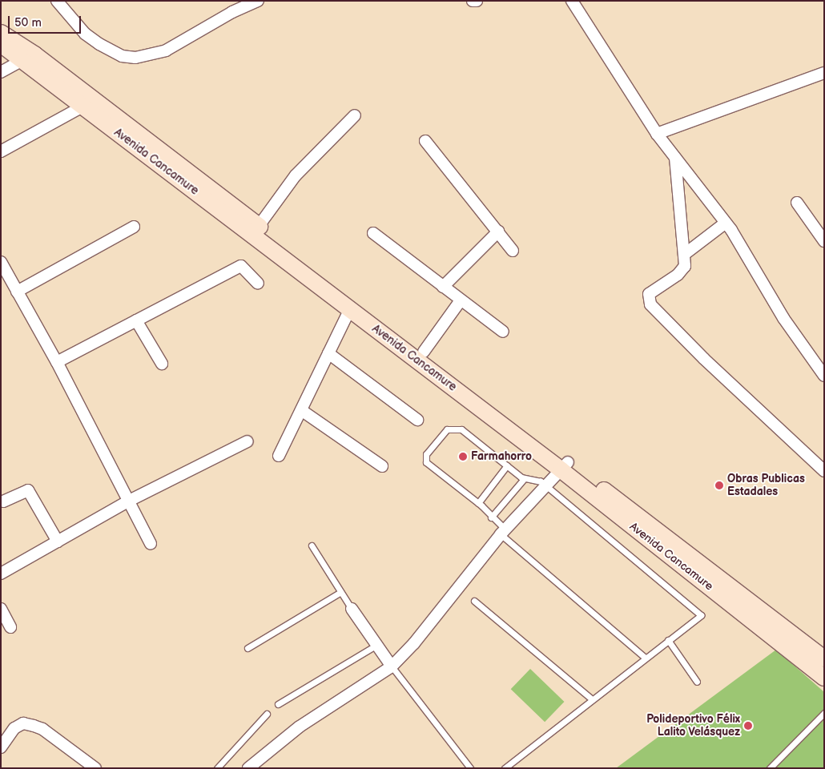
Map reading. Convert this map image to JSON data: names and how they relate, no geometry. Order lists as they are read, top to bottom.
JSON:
{
  "streets": {
    "main road": ["Avenida Cancamure"]
  },
  "places": ["Farmahorro", "Obras Publicas Estadales", "Polideportivo Félix Lalito Velásquez"],
  "scale_bar": "50 m"
}
